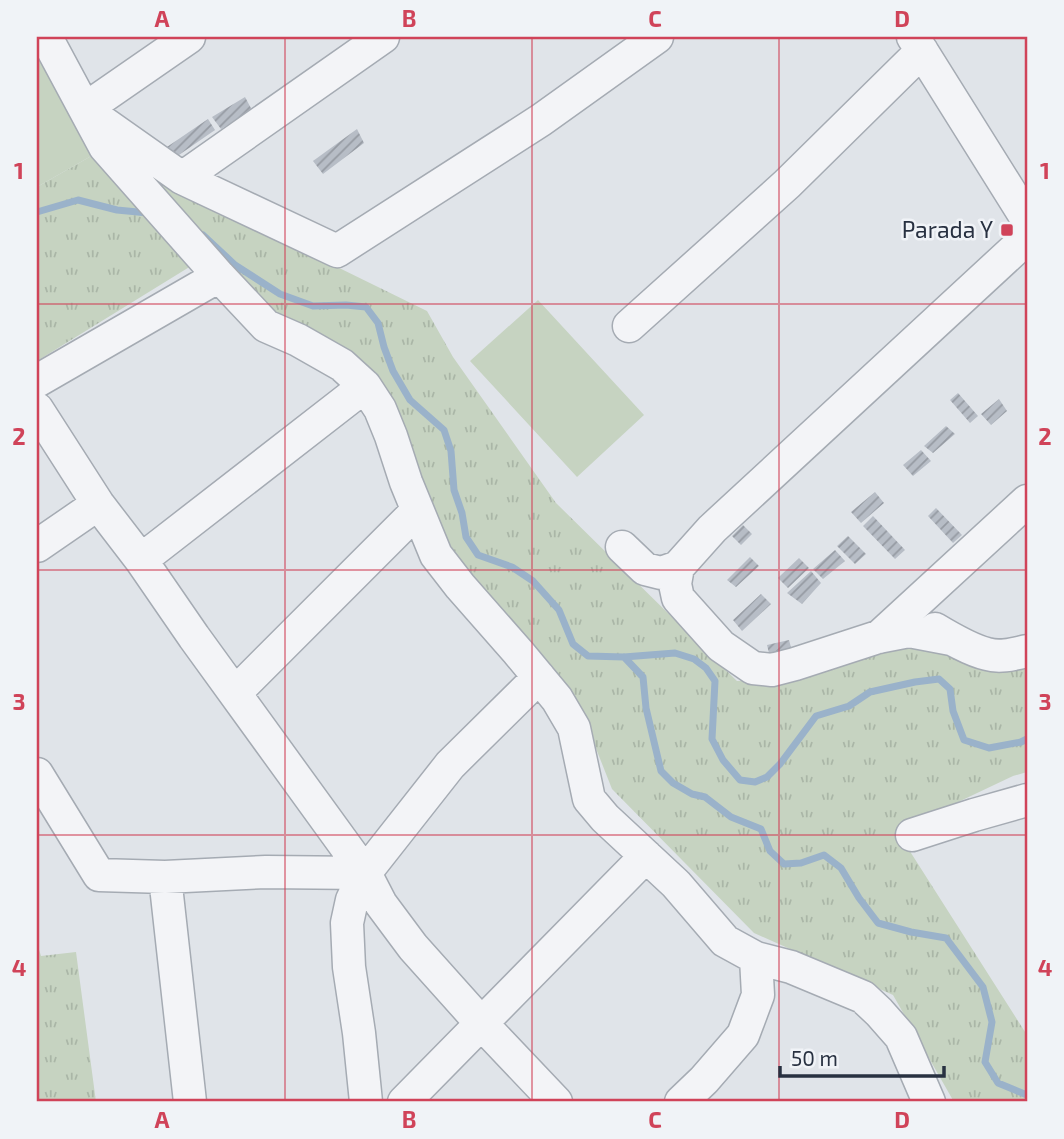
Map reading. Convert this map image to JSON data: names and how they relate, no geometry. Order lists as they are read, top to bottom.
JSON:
{
  "places": {
    "transit": ["Parada Y"]
  },
  "scale_bar": "50 m",
  "grid": {
    "columns": [
      "A",
      "B",
      "C",
      "D"
    ],
    "rows": [
      "1",
      "2",
      "3",
      "4"
    ]
  }
}
